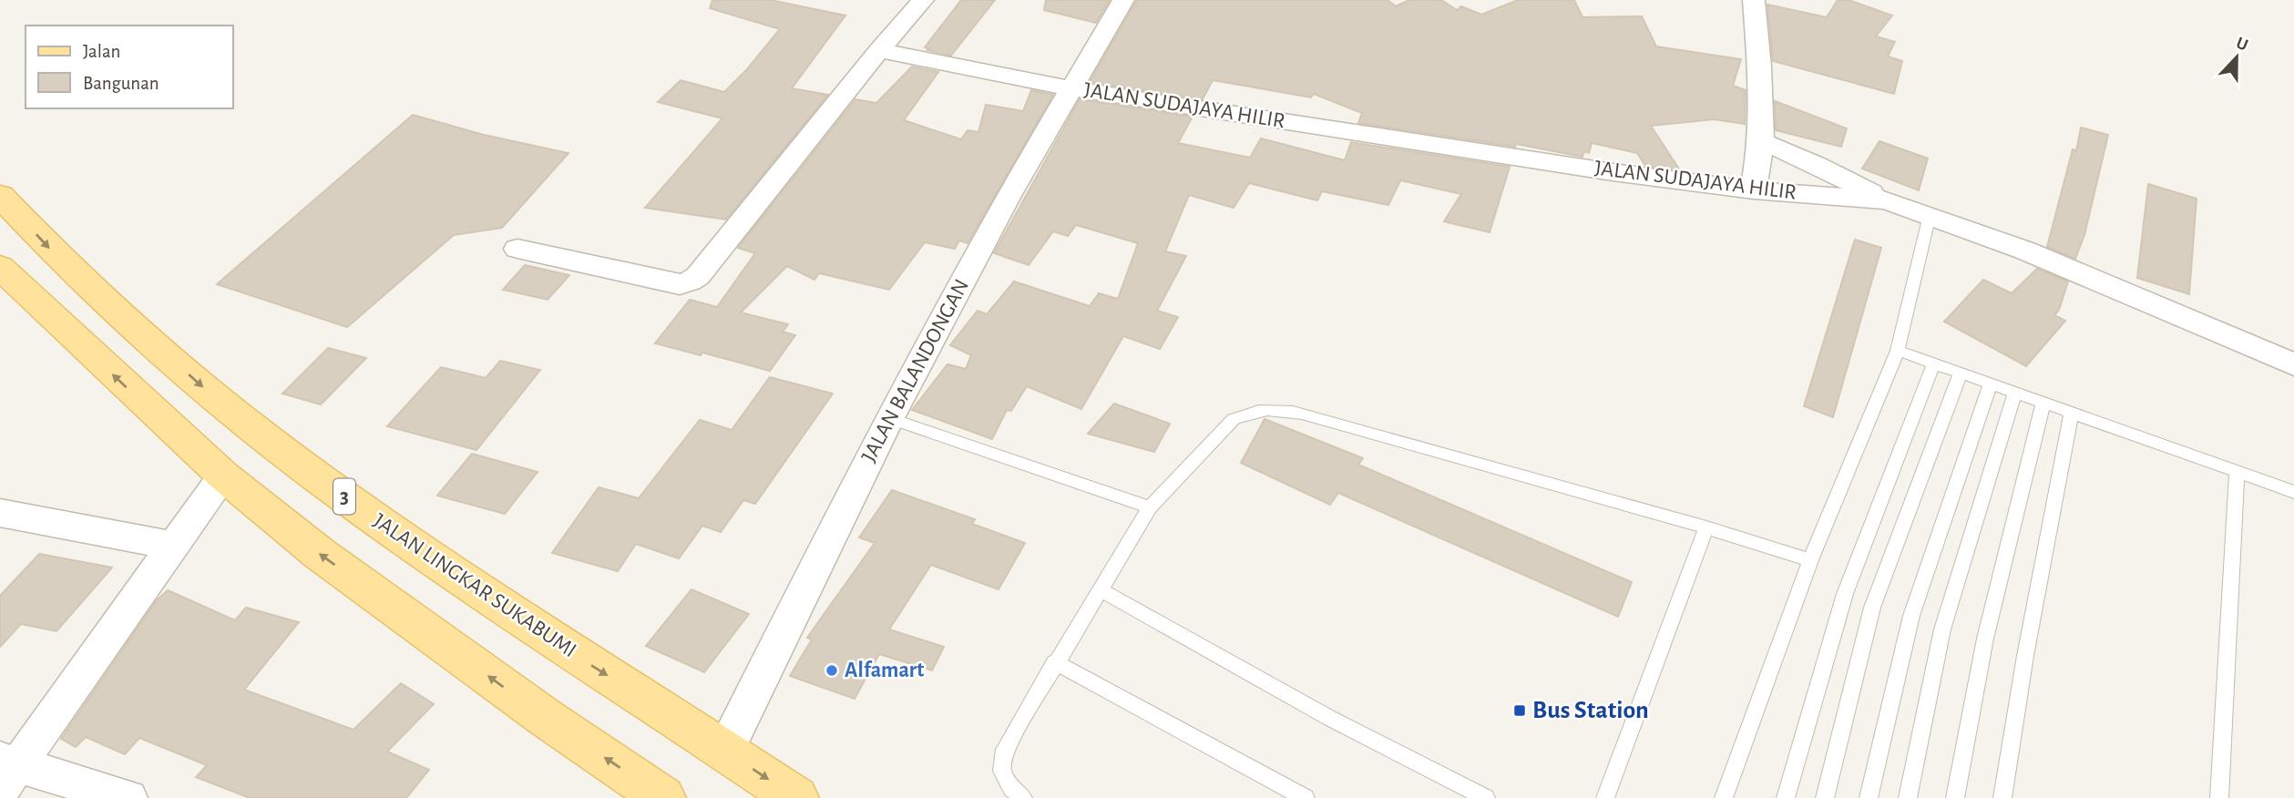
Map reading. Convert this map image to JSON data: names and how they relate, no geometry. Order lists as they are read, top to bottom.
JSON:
{
  "streets": {
    "main road": ["3", "JALAN LINGKAR SUKABUMI"],
    "street": ["JALAN SUDAJAYA HILIR", "JALAN BALANDONGAN"]
  },
  "crossings": [
    ["JALAN SUDAJAYA HILIR", "JALAN BALANDONGAN"],
    ["JALAN BALANDONGAN", "JALAN LINGKAR SUKABUMI"]
  ],
  "places": {
    "other": ["Alfamart"],
    "transit": ["Bus Station"]
  },
  "legend": ["Jalan", "Bangunan"],
  "north": "top"
}
